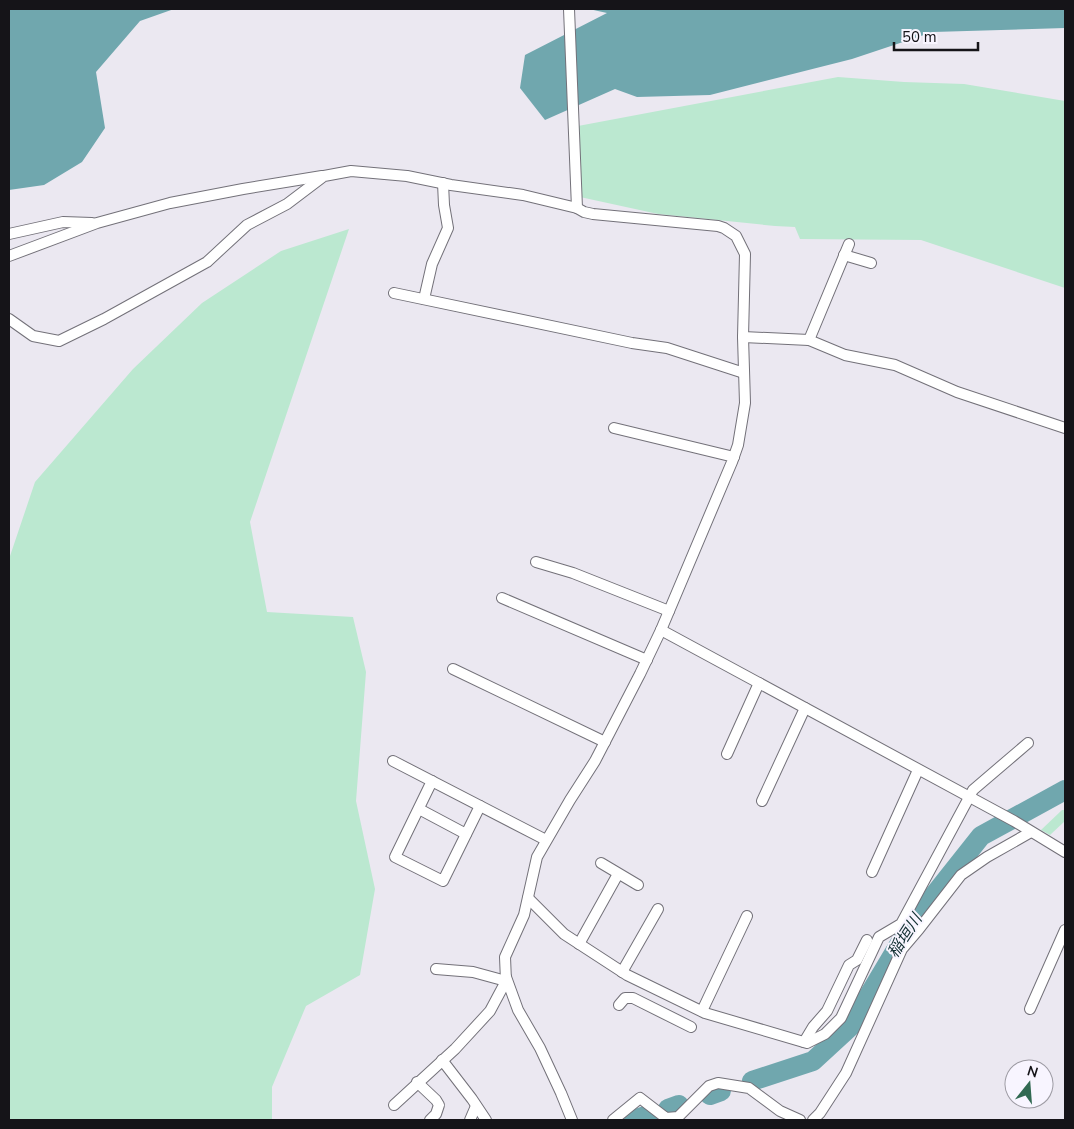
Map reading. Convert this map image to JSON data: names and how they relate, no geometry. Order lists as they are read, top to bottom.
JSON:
{
  "water": ["稲垣川"],
  "scale_bar": "50 m",
  "north": "top"
}
